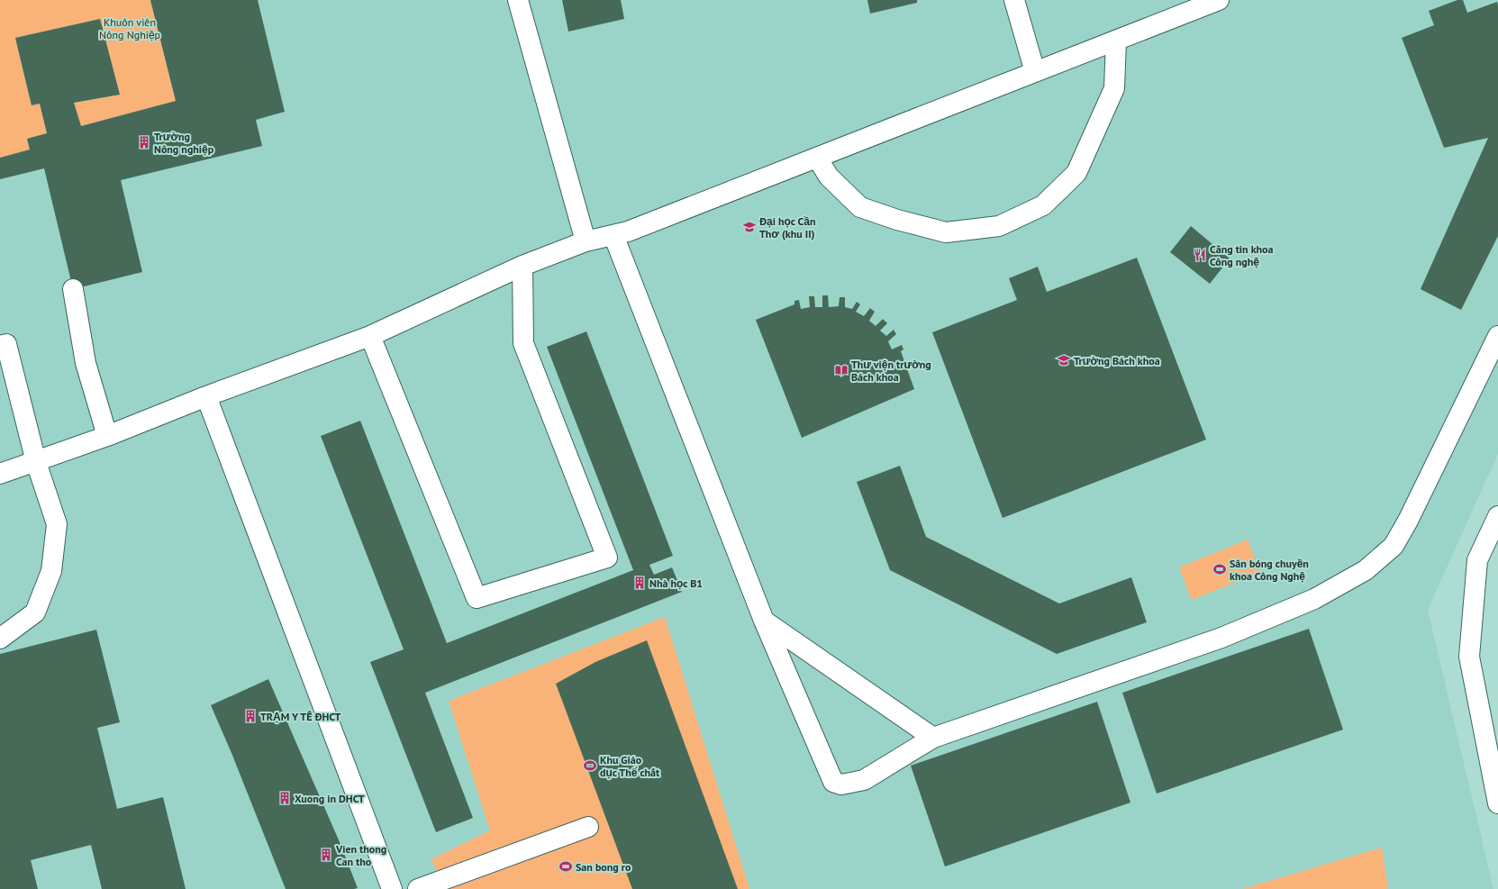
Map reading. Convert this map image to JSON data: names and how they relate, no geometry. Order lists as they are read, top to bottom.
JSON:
{
  "parks": ["Khuôn viên Nông Nghiệp"],
  "places": {
    "building": [
      "Trường Nông nghiệp",
      "Nhà học B1",
      "TRẠM Y TẾ ĐHCT",
      "Xuong in DHCT",
      "Vien thong Can tho"
    ],
    "school or university": ["Đại học Cần Thơ (khu II)", "Trường Bách khoa"],
    "restaurant": ["Căng tin khoa Công nghệ"],
    "library": ["Thư viện trường Bách khoa"],
    "sports": ["Sân bóng chuyền khoa Công Nghệ", "Khu Giáo dục Thể chất", "San bong ro"]
  }
}
